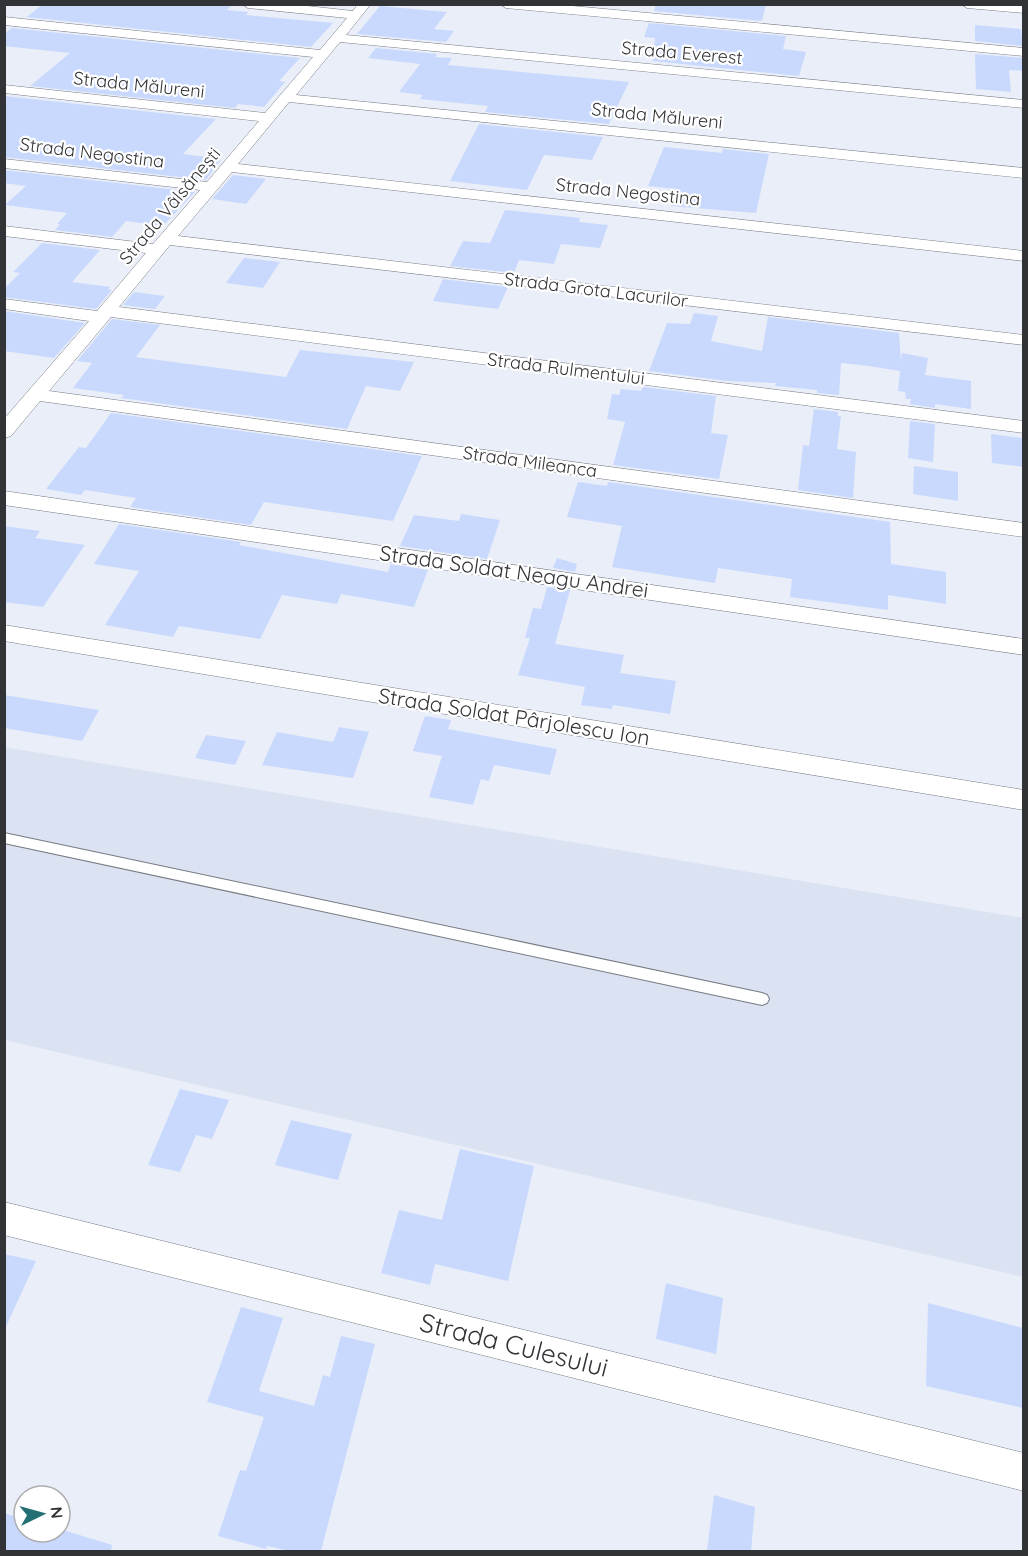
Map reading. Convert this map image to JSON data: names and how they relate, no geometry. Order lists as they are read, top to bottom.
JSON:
{
  "streets": {
    "street": [
      "Strada Everest",
      "Strada Mălureni",
      "Strada Negostina",
      "Strada Vâlsănești",
      "Strada Grota Lacurilor",
      "Strada Rulmentului",
      "Strada Mileanca",
      "Strada Soldat Neagu Andrei",
      "Strada Soldat Pârjolescu Ion",
      "Strada Culesului"
    ]
  },
  "crossings": [
    ["Strada Everest", "Strada Vâlsănești"],
    ["Strada Mălureni", "Strada Vâlsănești"],
    ["Strada Negostina", "Strada Vâlsănești"],
    ["Strada Vâlsănești", "Strada Grota Lacurilor"],
    ["Strada Vâlsănești", "Strada Rulmentului"],
    ["Strada Vâlsănești", "Strada Mileanca"]
  ],
  "north": "right"
}
